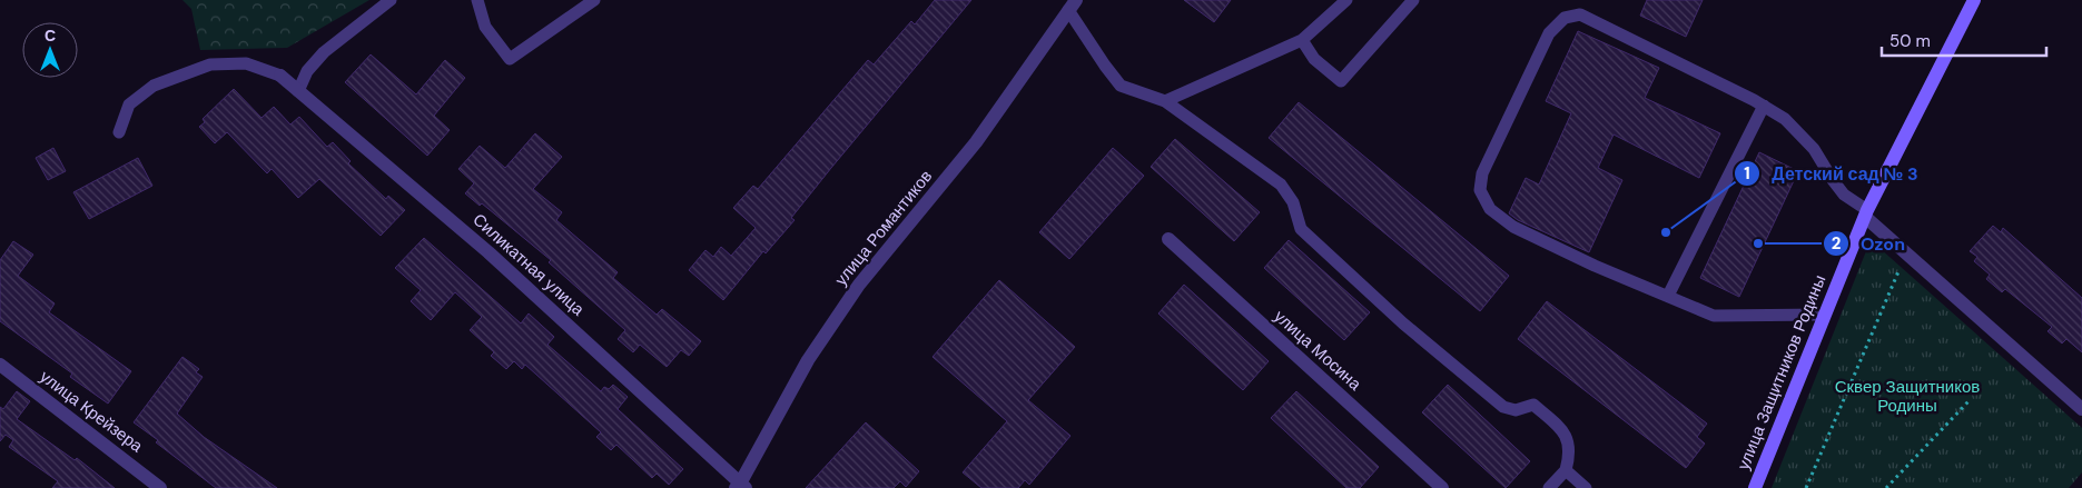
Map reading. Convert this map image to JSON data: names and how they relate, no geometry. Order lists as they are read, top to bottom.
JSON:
{
  "streets": {
    "street": [
      "улица Романтиков",
      "Силикатная улица",
      "улица Мосина",
      "улица Защитников Родины",
      "улица Крейзера"
    ]
  },
  "crossings": [
    ["улица Романтиков", "Силикатная улица"]
  ],
  "parks": ["Сквер Защитников Родины"],
  "places": ["Детский сад № 3", "Ozon"],
  "scale_bar": "50 m",
  "north": "top"
}
